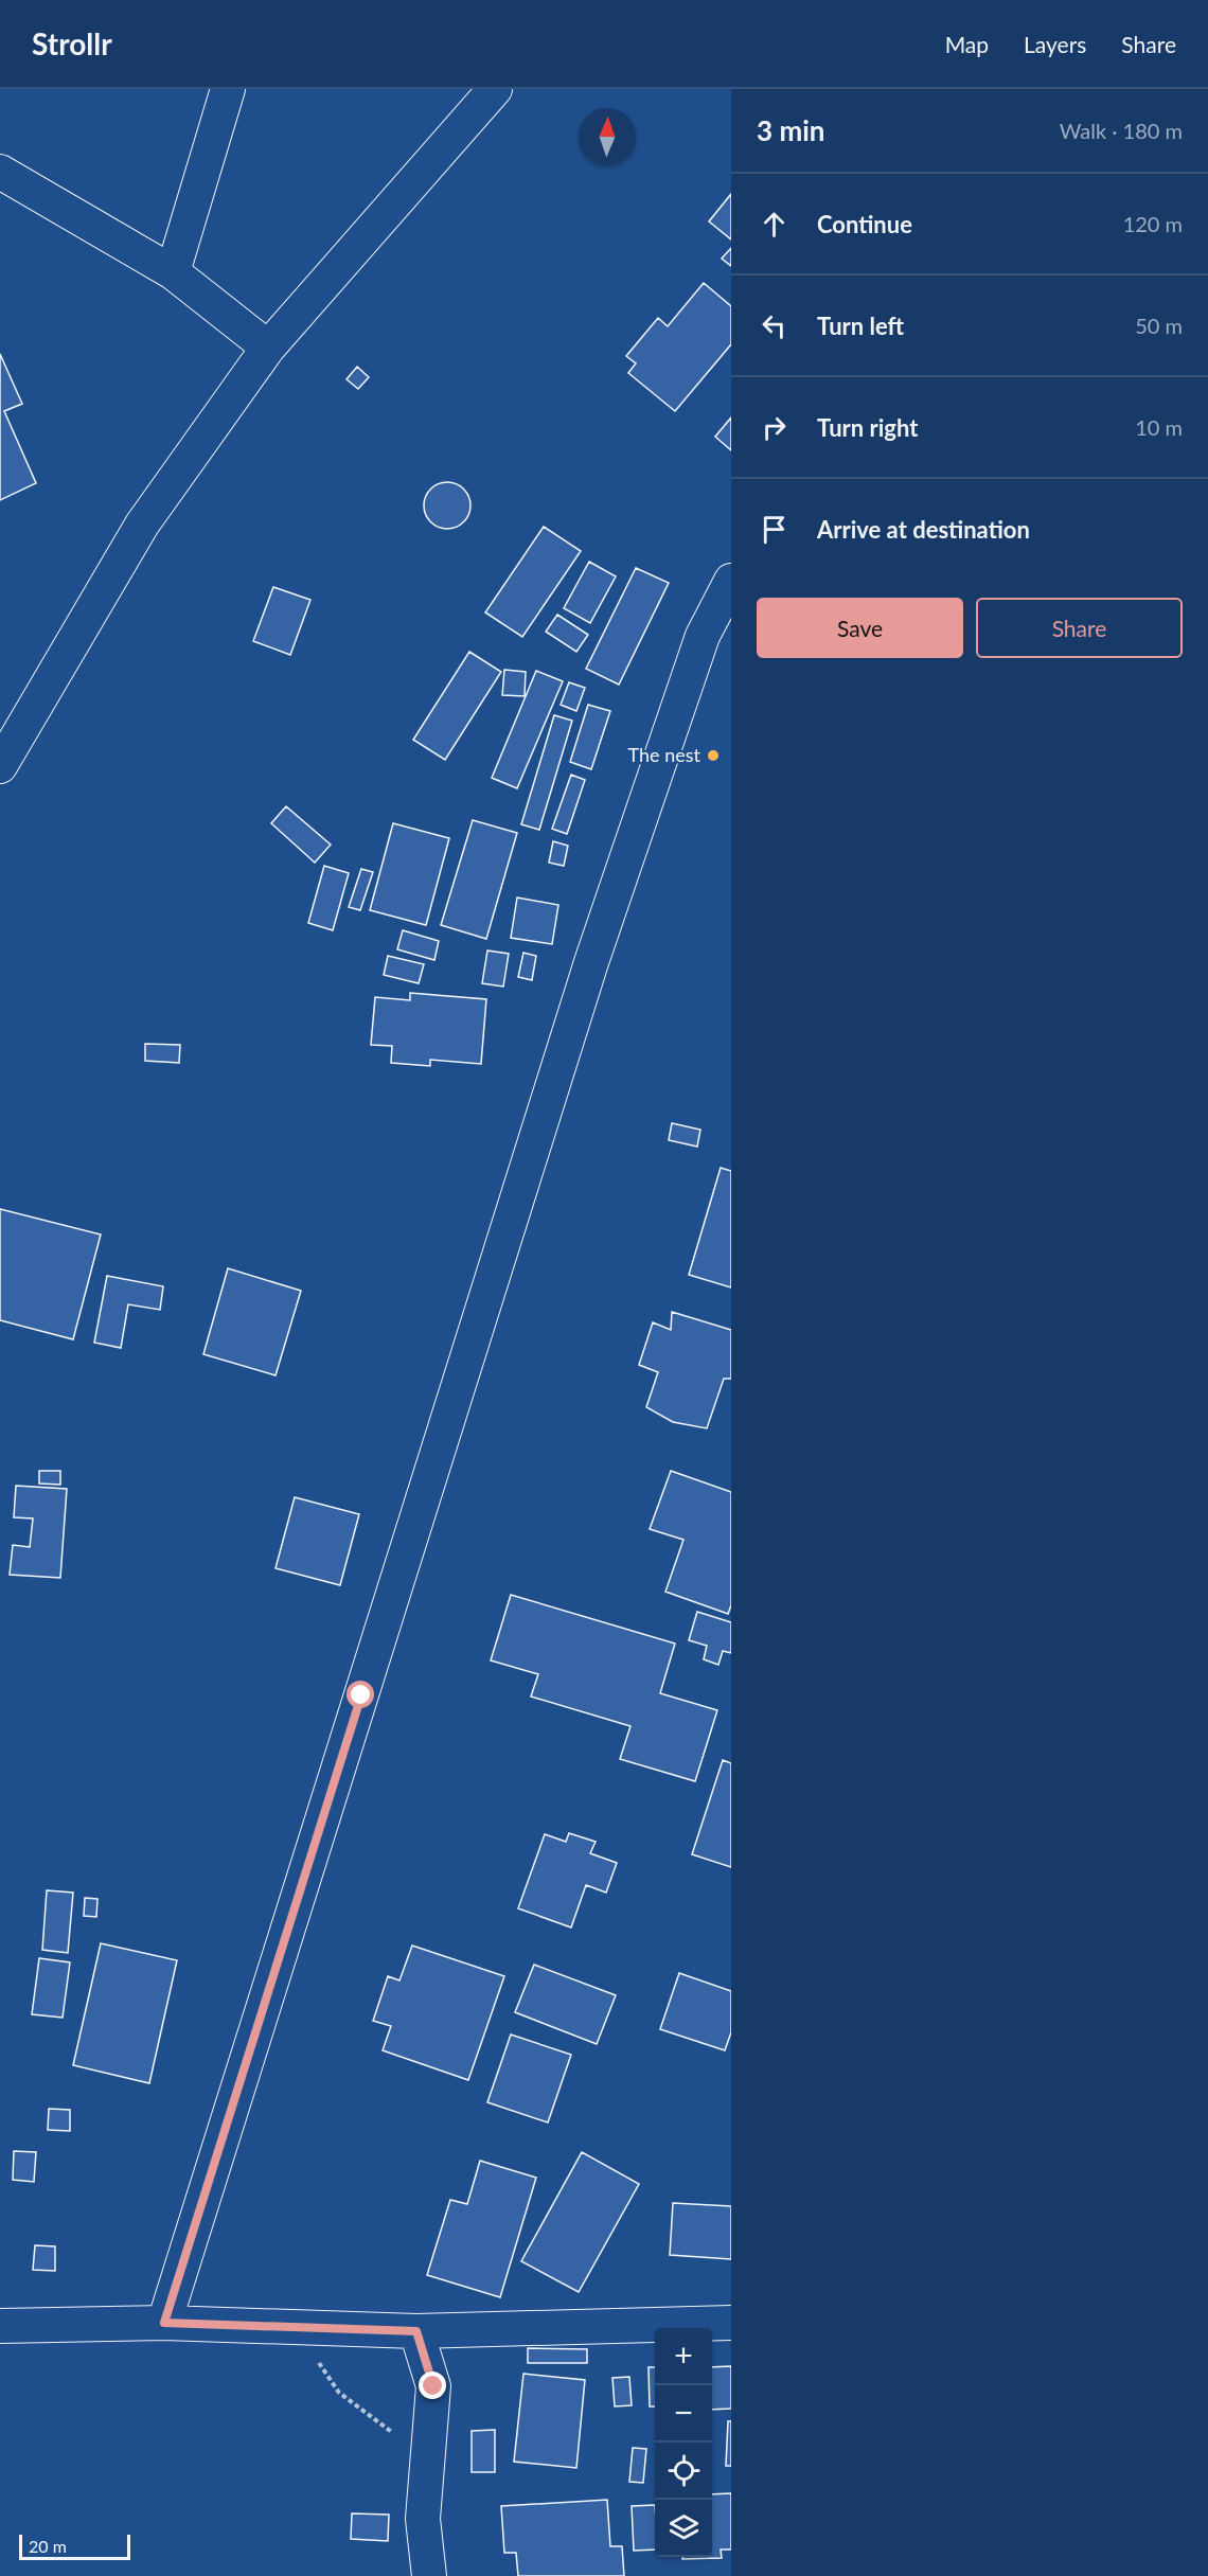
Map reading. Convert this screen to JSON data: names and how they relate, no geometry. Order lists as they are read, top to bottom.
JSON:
{
  "places": ["The nest"],
  "scale_bar": "20 m",
  "north": "top",
  "page": {
    "header": "Strollr",
    "nav": ["Map", "Layers", "Share"],
    "heading": ["3 min", "Walk · 180 m"],
    "list": [
      ["Continue", "120 m"],
      ["Turn left", "50 m"],
      ["Turn right", "10 m"],
      "Arrive at destination"
    ],
    "buttons": ["Save", "Share"],
    "map_buttons": ["+", "−"],
    "scale": "20 m"
  }
}
